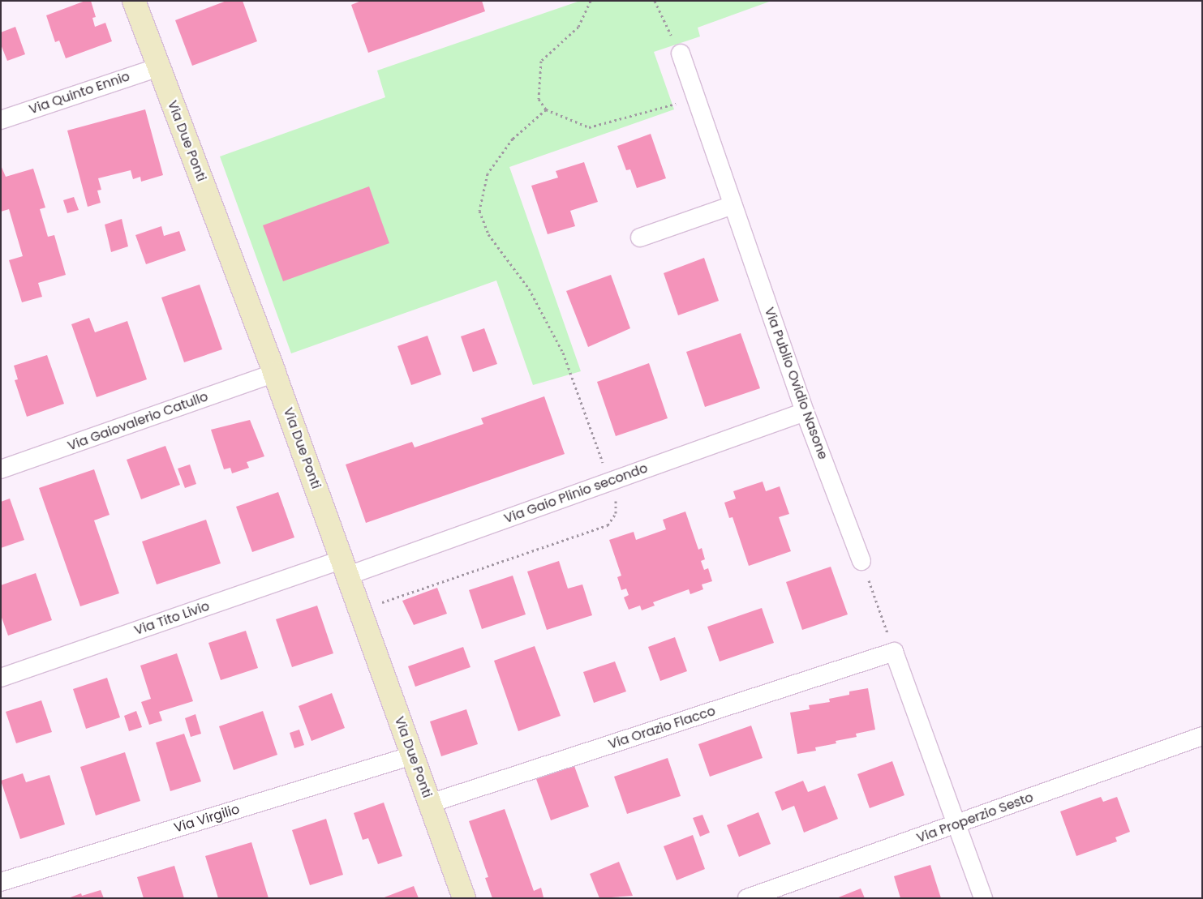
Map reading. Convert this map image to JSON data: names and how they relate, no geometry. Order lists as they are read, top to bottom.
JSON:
{
  "streets": {
    "street": [
      "Via Quinto Ennio",
      "Via Due Ponti",
      "Via Publio Ovidio Nasone",
      "Via Gaiovalerio Catullo",
      "Via Gaio Plinio secondo",
      "Via Tito Livio",
      "Via Orazio Flacco",
      "Via Properzio Sesto",
      "Via Virgilio"
    ]
  },
  "crossings": [
    ["Via Quinto Ennio", "Via Due Ponti"],
    ["Via Due Ponti", "Via Gaiovalerio Catullo"],
    ["Via Due Ponti", "Via Gaio Plinio secondo"],
    ["Via Due Ponti", "Via Tito Livio"],
    ["Via Due Ponti", "Via Orazio Flacco"],
    ["Via Due Ponti", "Via Virgilio"],
    ["Via Publio Ovidio Nasone", "Via Gaio Plinio secondo"],
    ["Via Gaio Plinio secondo", "Via Tito Livio"]
  ]
}
